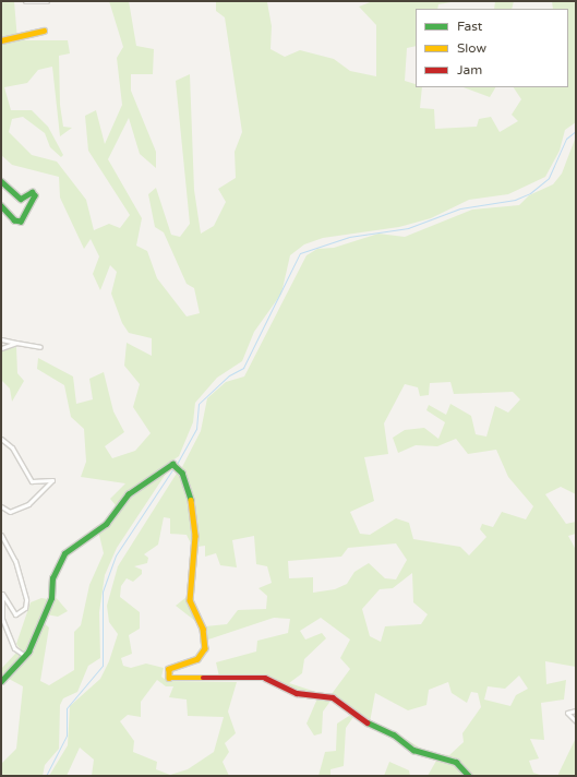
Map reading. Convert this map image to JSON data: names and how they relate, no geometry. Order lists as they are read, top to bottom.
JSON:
{
  "legend": ["Fast", "Slow", "Jam"]
}
